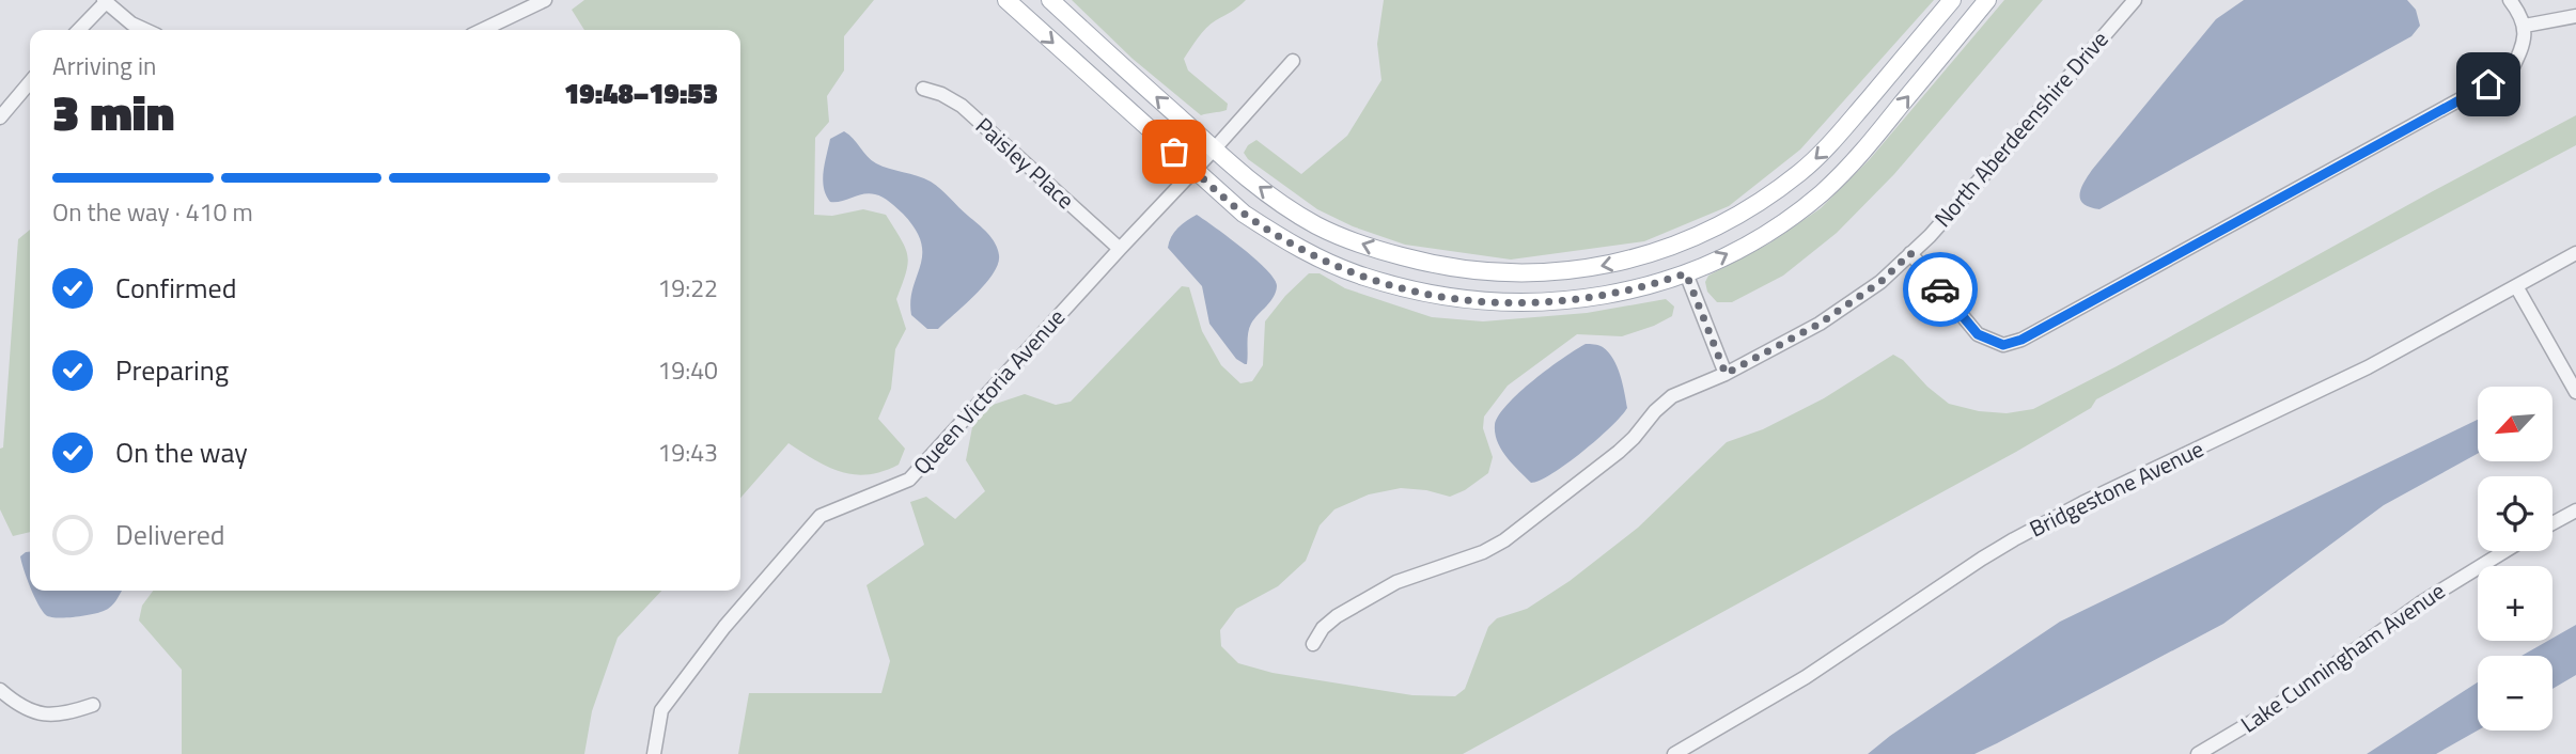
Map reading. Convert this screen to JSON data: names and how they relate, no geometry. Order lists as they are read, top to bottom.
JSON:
{
  "streets": {
    "street": [
      "North Aberdeenshire Drive",
      "Paisley Place",
      "Queen Victoria Avenue",
      "Bridgestone Avenue",
      "Lake Cunningham Avenue"
    ]
  },
  "crossings": [
    ["Paisley Place", "Queen Victoria Avenue"]
  ],
  "north": "bottom left",
  "page": {
    "heading": ["3 min", "Arriving in", "19:48–19:53"],
    "bar": "On the way · 410 m",
    "list": [
      ["Confirmed", "19:22"],
      ["Preparing", "19:40"],
      ["On the way", "19:43"],
      "Delivered"
    ],
    "map_buttons": ["+", "−"]
  }
}
